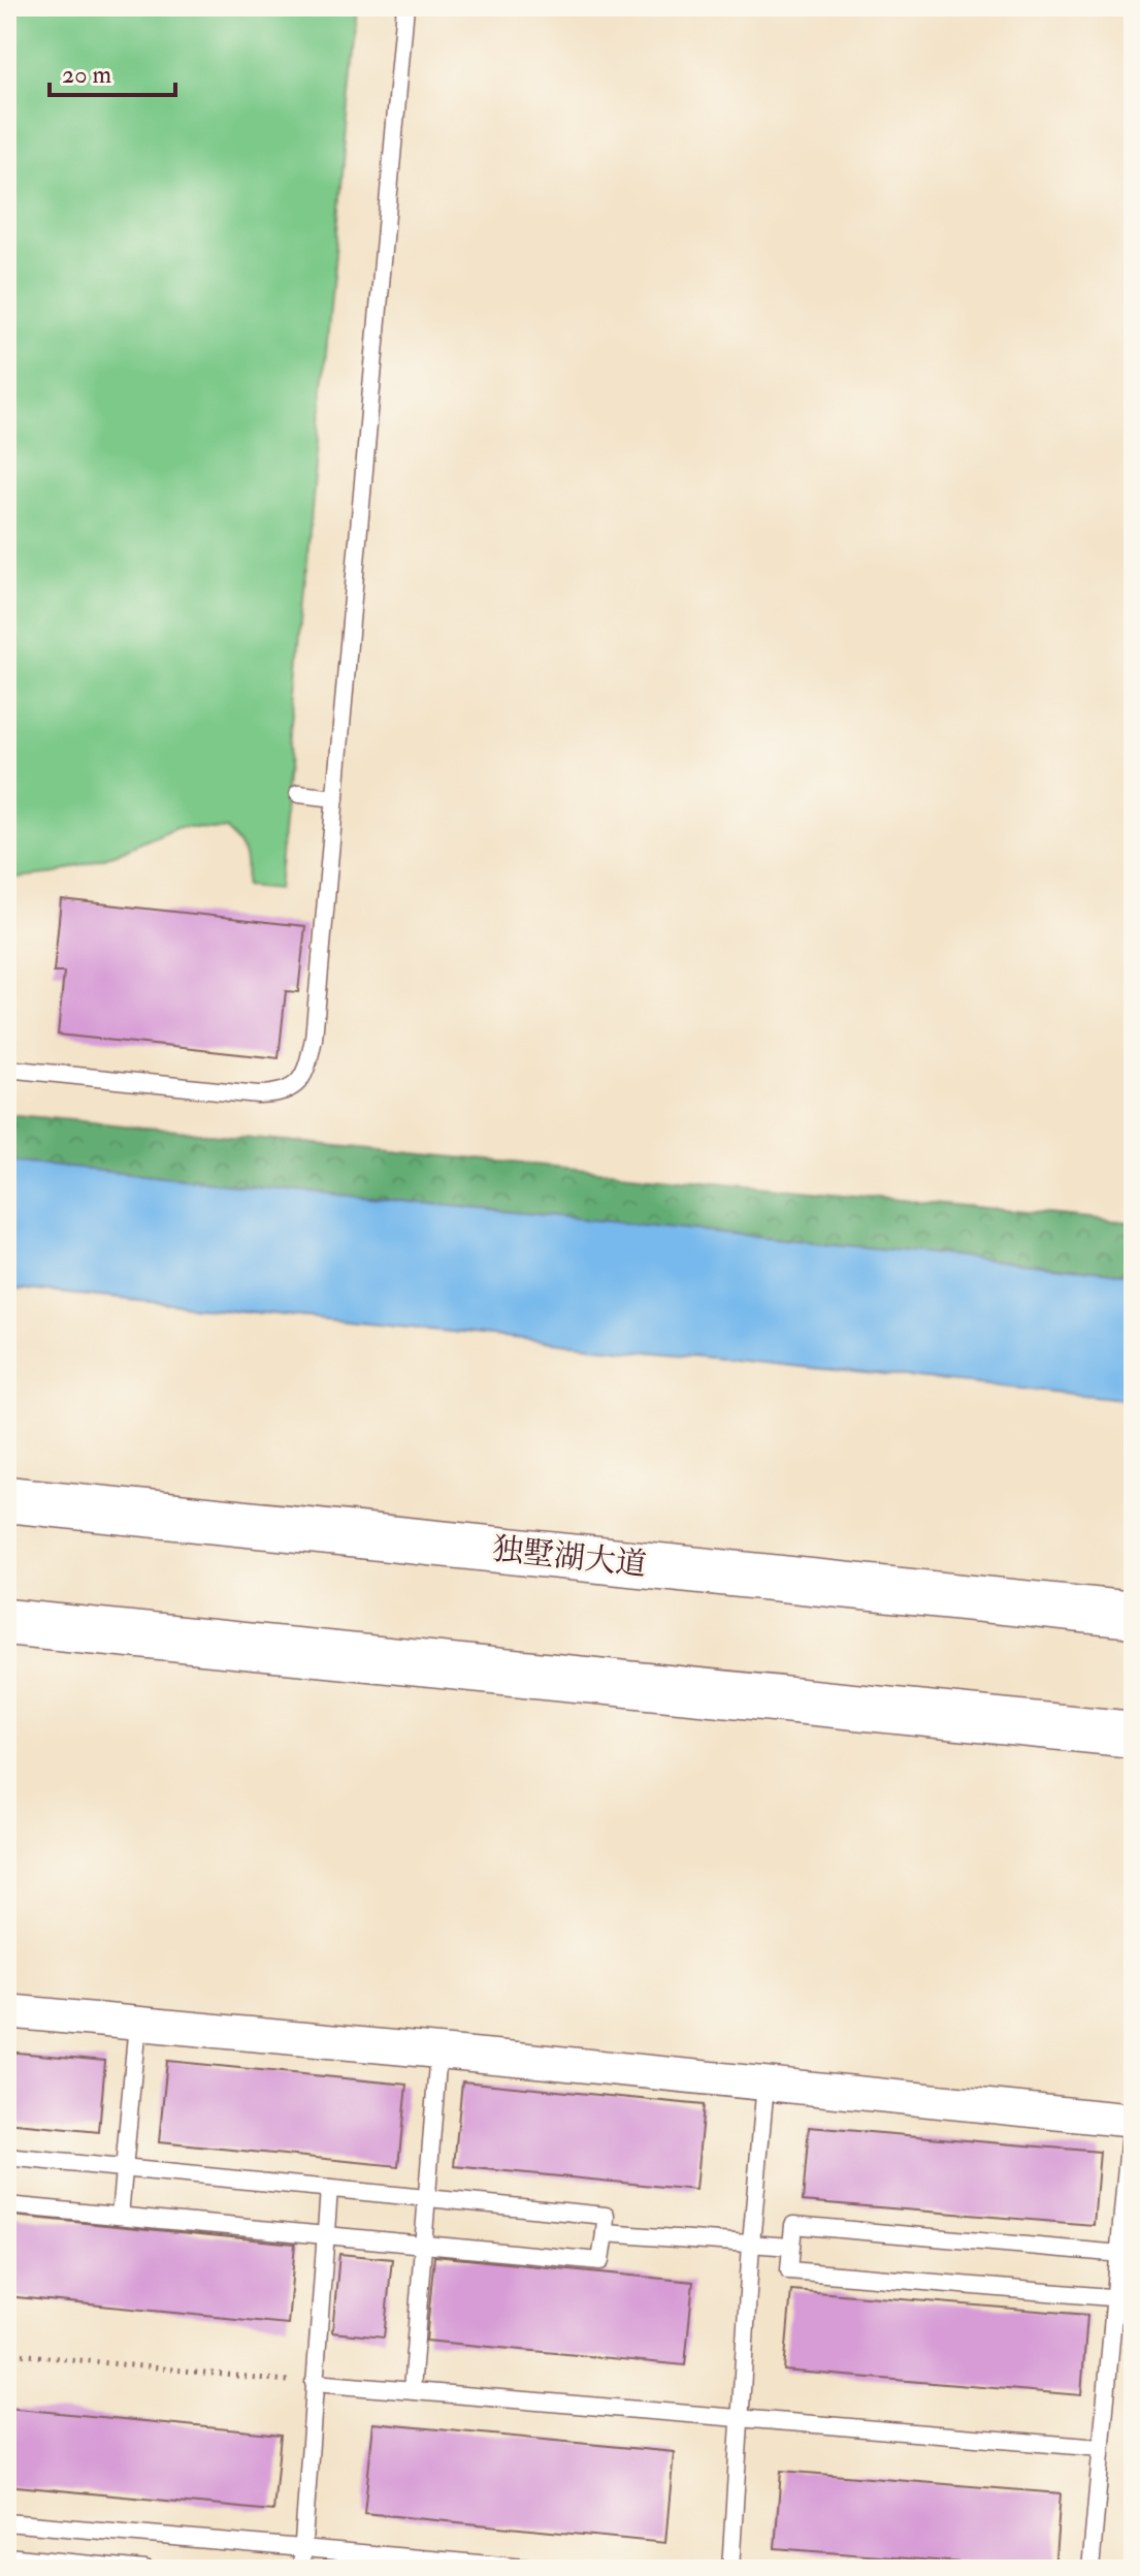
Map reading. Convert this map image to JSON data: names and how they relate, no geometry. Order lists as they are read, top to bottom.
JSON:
{
  "streets": {
    "main road": ["独墅湖大道"]
  },
  "scale_bar": "20 m"
}
